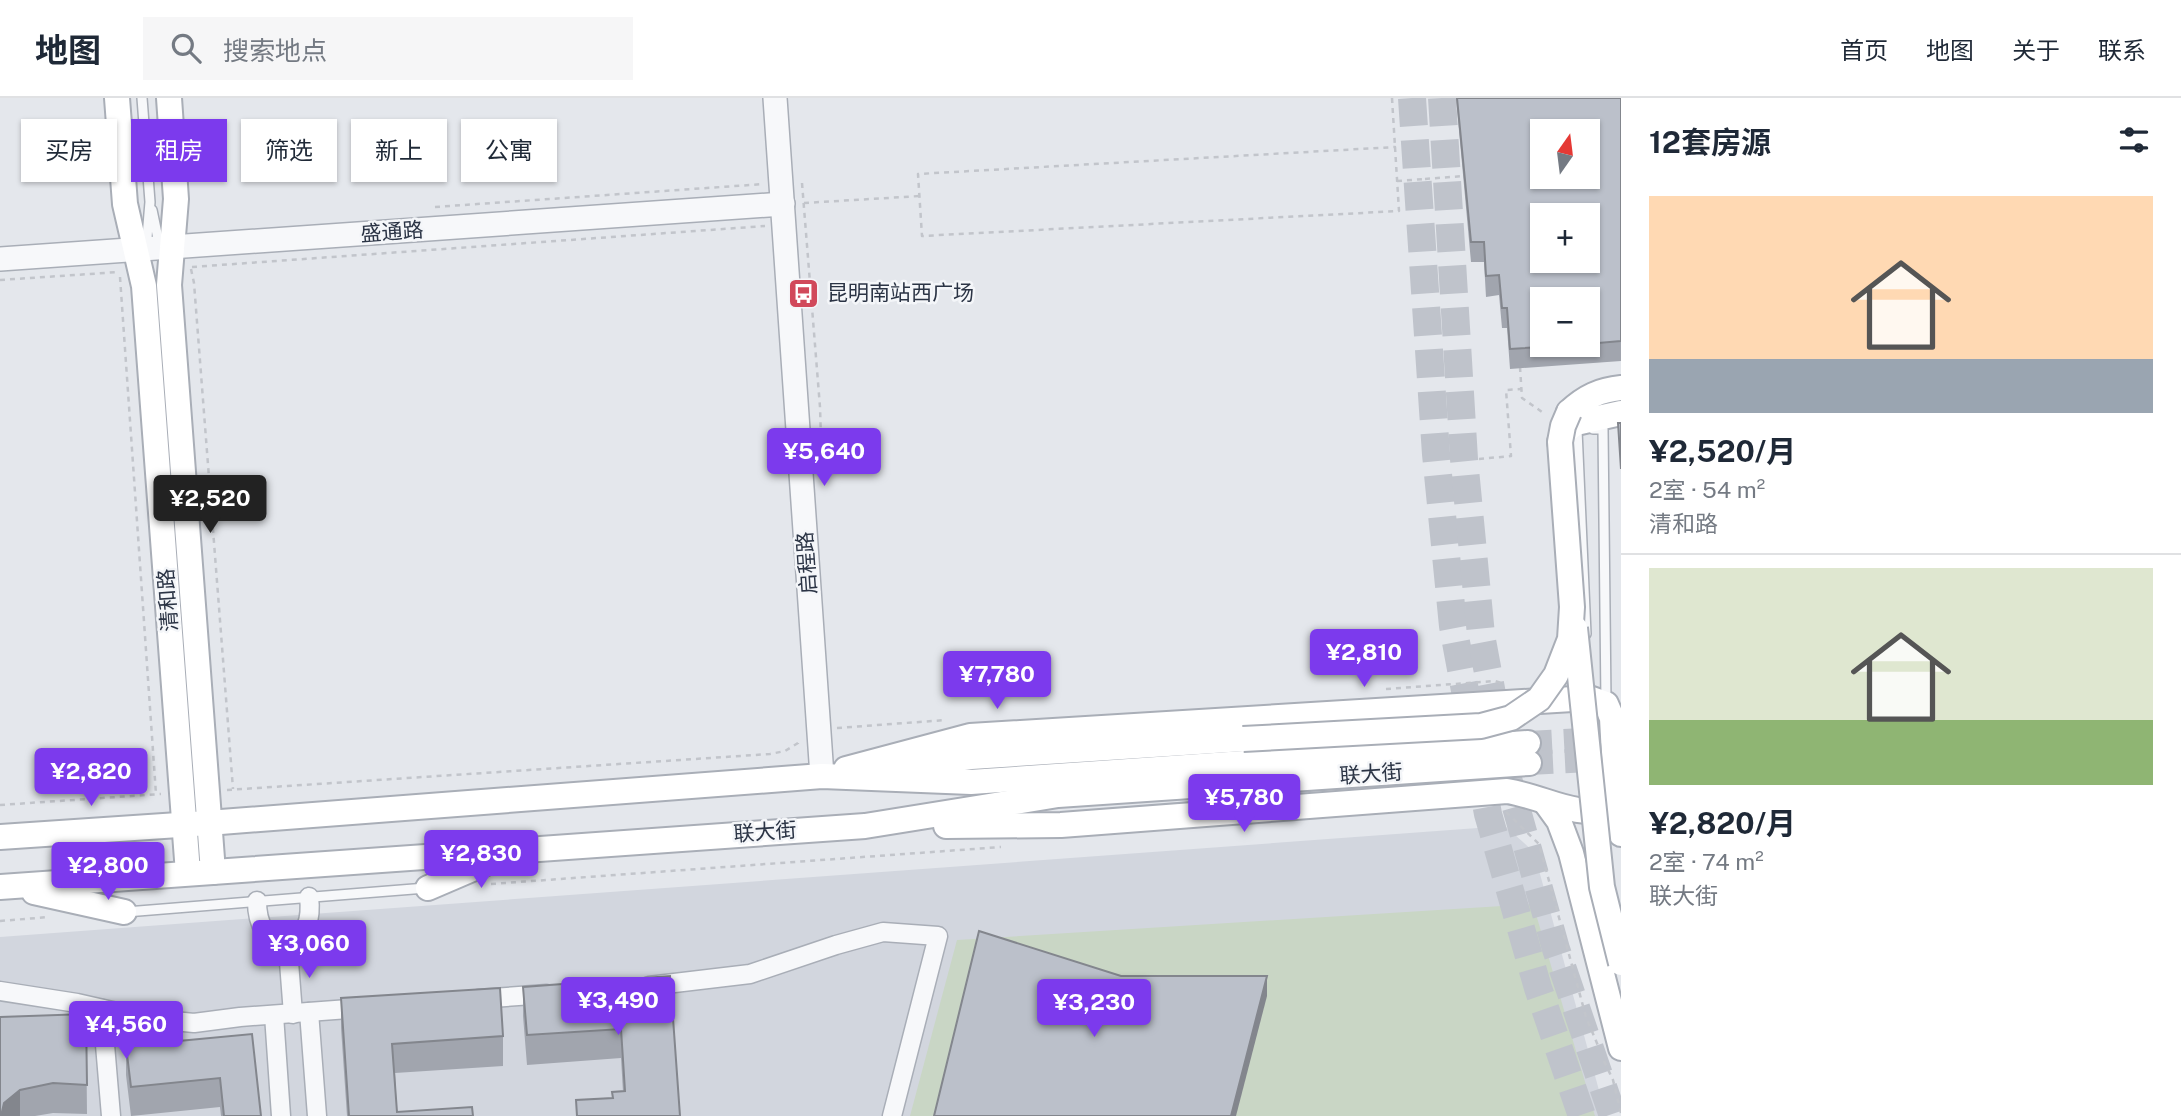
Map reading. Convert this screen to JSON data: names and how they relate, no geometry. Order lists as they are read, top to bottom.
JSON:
{
  "streets": {
    "main road": ["清和路", "联大街"],
    "street": ["盛通路", "启程路"]
  },
  "crossings": [
    ["盛通路", "启程路"],
    ["盛通路", "清和路"],
    ["启程路", "联大街"],
    ["清和路", "联大街"]
  ],
  "places": {
    "bus stop": ["昆明南站西广场"]
  },
  "north": "top",
  "page": {
    "header": "地图",
    "search": "搜索地点",
    "nav": [
      "首页",
      "地图",
      "关于",
      "联系"
    ],
    "heading": "12套房源",
    "map_buttons": ["+", "−"],
    "chip": [
      "买房",
      "租房",
      "筛选",
      "新上",
      "公寓"
    ],
    "list": [
      {
        "name": "¥2,520/月",
        "note": "2室 · 54 m² · 清和路"
      },
      {
        "name": "¥2,820/月",
        "note": "2室 · 74 m² · 联大街"
      }
    ],
    "price": [
      "¥5,640",
      "¥2,520",
      "¥2,810",
      "¥7,780",
      "¥2,820",
      "¥5,780",
      "¥2,830",
      "¥2,800",
      "¥3,060",
      "¥3,490",
      "¥3,230",
      "¥4,560"
    ]
  }
}
